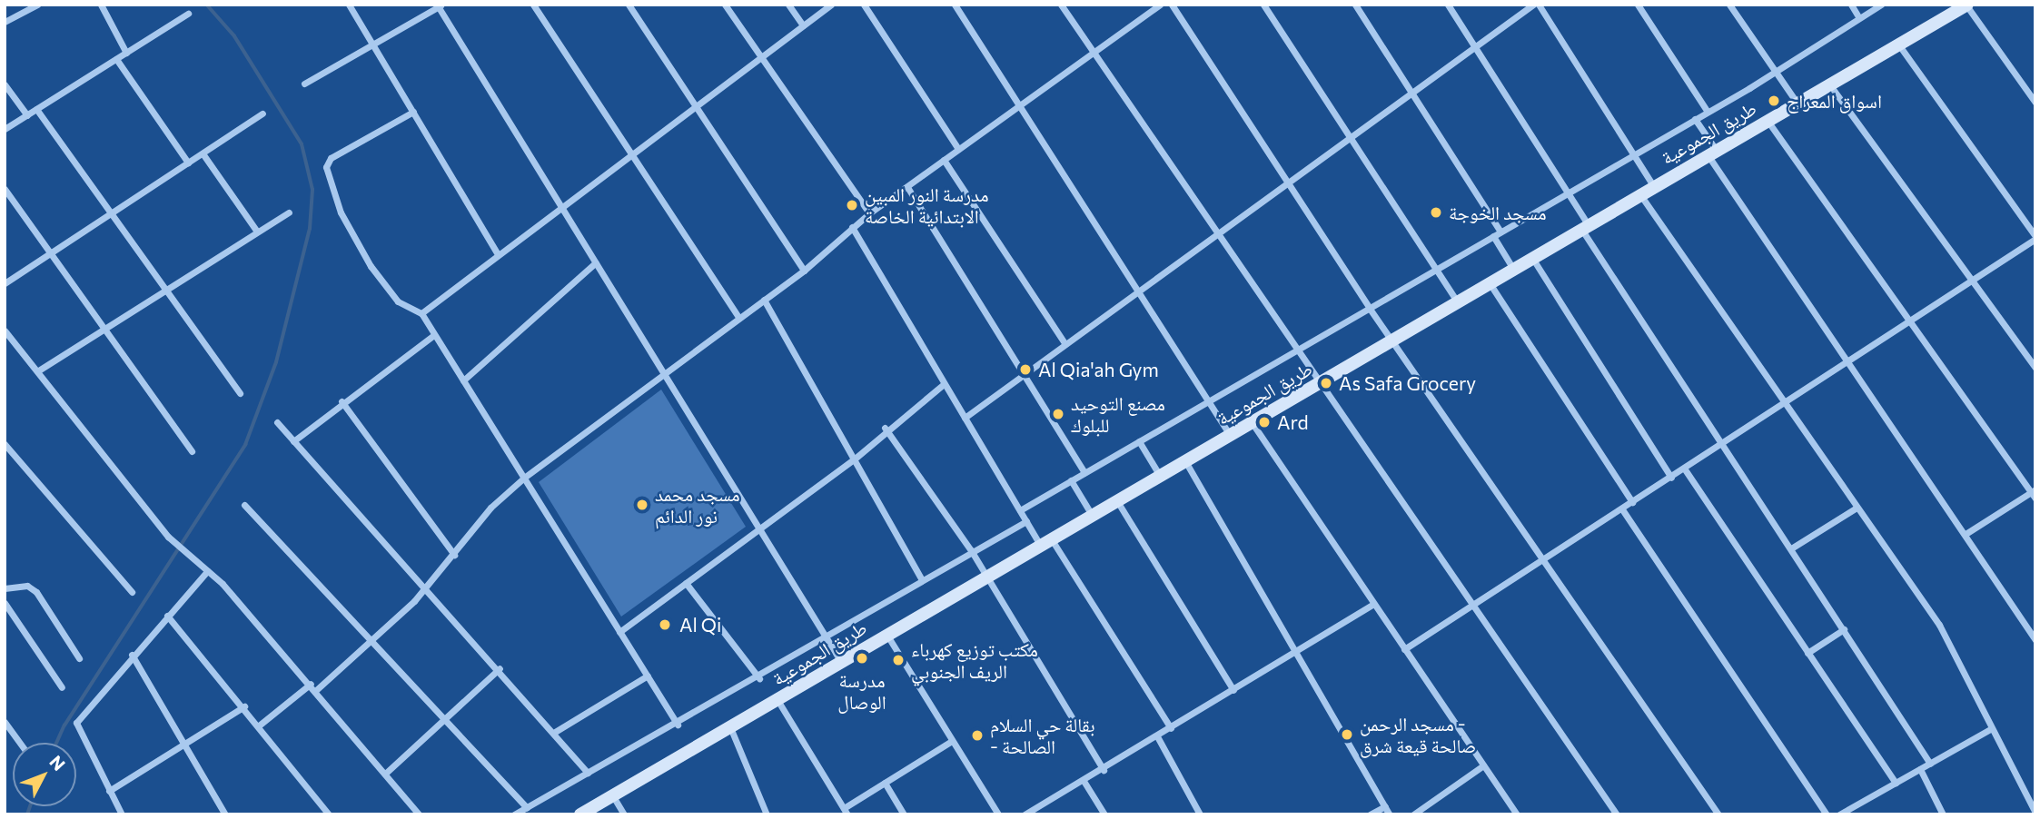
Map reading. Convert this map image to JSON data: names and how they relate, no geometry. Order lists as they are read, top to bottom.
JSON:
{
  "streets": {
    "main road": ["طريق الجموعية"]
  },
  "places": [
    "اسواق المعراج",
    "مدرسة النور المبين الابتدائية الخاصة",
    "مسجد الخوجة",
    "Al Qia'ah Gym",
    "As Safa Grocery",
    "مصنع التوحيد للبلوك",
    "Ard",
    "مسجد محمد نور الدائم",
    "Al Qi",
    "مدرسة الوصال",
    "مكتب توزيع كهرباء الريف الجنوبي",
    "مسجد الرحمن - صالحة قيعة شرق",
    "بقالة حي السلام - الصالحة"
  ],
  "north": "top right"
}
